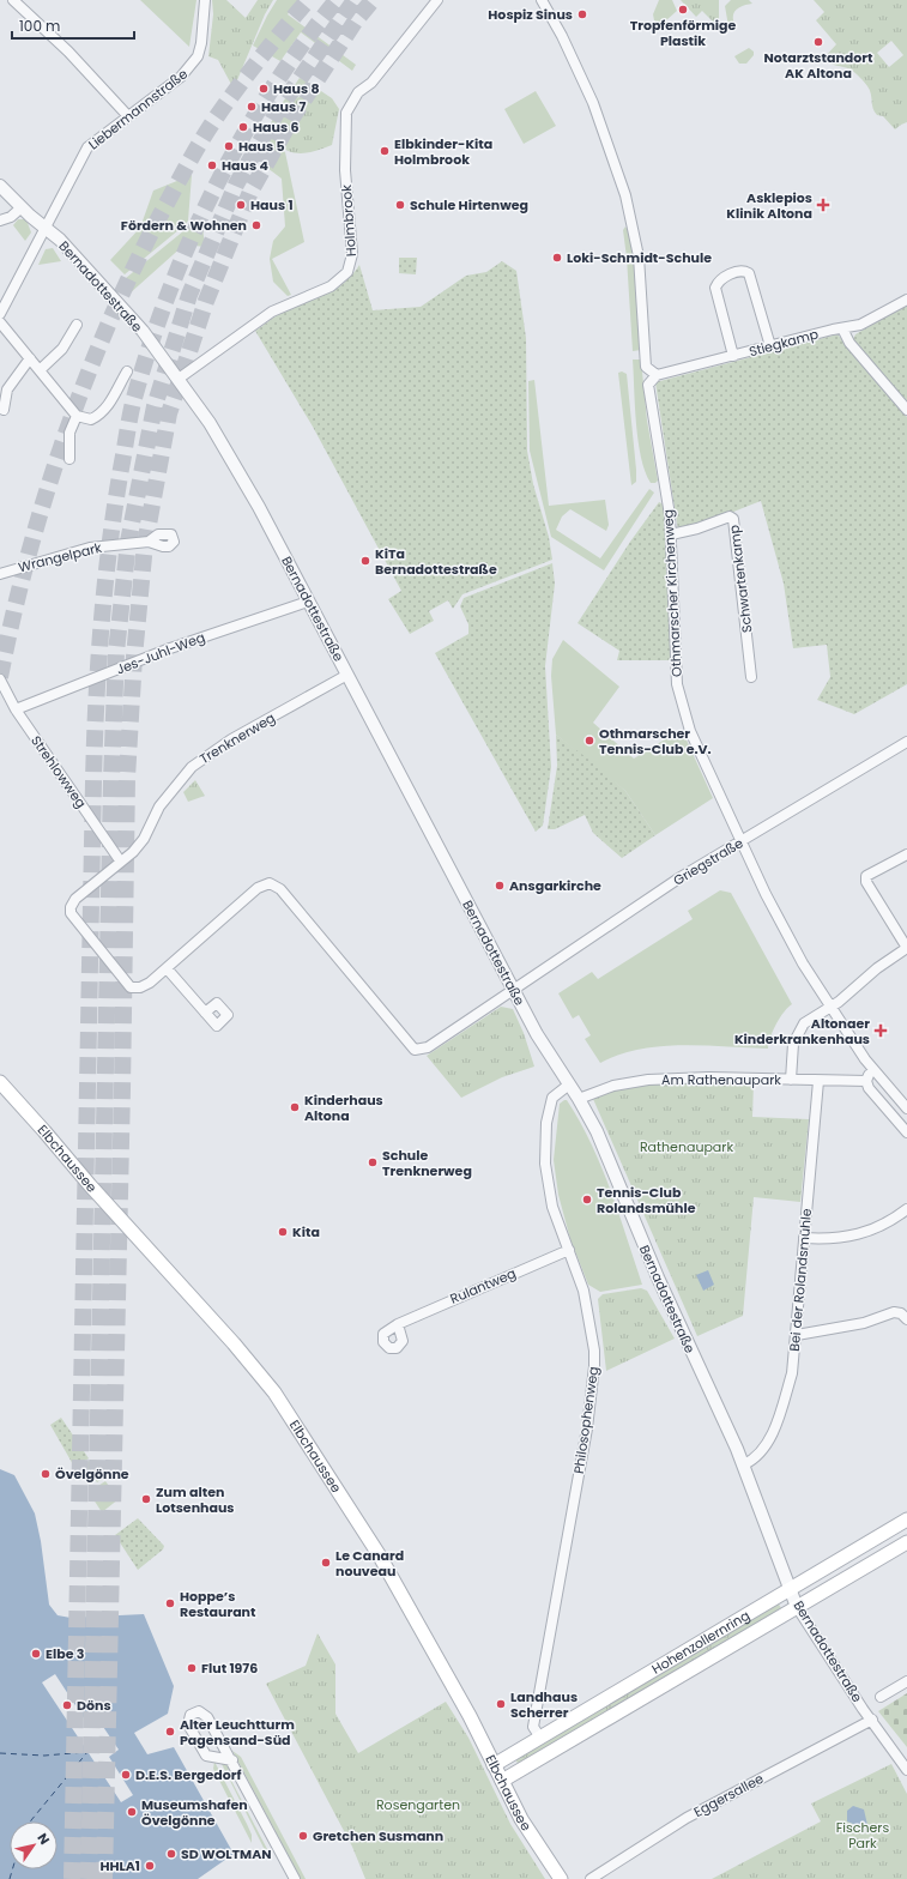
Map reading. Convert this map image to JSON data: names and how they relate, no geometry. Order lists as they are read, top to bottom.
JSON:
{
  "streets": {
    "main road": ["Elbchaussee", "Hohenzollernring"],
    "street": [
      "Liebermannstraße",
      "Holmbrook",
      "Bernadottestraße",
      "Stiegkamp",
      "Wrangelpark",
      "Schwartenkamp",
      "Othmarscher Kirchenweg",
      "Jes-Juhl-Weg",
      "Trenknerweg",
      "Strehlowweg",
      "Griegstraße",
      "Am Rathenaupark",
      "Bei der Rolandsmühle",
      "Rulantweg",
      "Philosophenweg",
      "Eggersallee"
    ]
  },
  "crossings": [
    ["Liebermannstraße", "Bernadottestraße"],
    ["Holmbrook", "Bernadottestraße"],
    ["Bernadottestraße", "Jes-Juhl-Weg"],
    ["Bernadottestraße", "Trenknerweg"],
    ["Bernadottestraße", "Griegstraße"],
    ["Bernadottestraße", "Am Rathenaupark"],
    ["Bernadottestraße", "Bei der Rolandsmühle"],
    ["Bernadottestraße", "Philosophenweg"],
    ["Bernadottestraße", "Hohenzollernring"],
    ["Bernadottestraße", "Eggersallee"],
    ["Stiegkamp", "Othmarscher Kirchenweg"],
    ["Schwartenkamp", "Othmarscher Kirchenweg"],
    ["Othmarscher Kirchenweg", "Griegstraße"],
    ["Jes-Juhl-Weg", "Strehlowweg"],
    ["Trenknerweg", "Strehlowweg"],
    ["Trenknerweg", "Griegstraße"],
    ["Am Rathenaupark", "Bei der Rolandsmühle"],
    ["Elbchaussee", "Hohenzollernring"],
    ["Rulantweg", "Philosophenweg"],
    ["Philosophenweg", "Hohenzollernring"]
  ],
  "parks": ["Rathenaupark", "Rosengarten", "Fischers Park"],
  "places": {
    "other": [
      "Tropfenförmige Plastik",
      "Hospiz Sinus",
      "Notarztstandort AK Altona",
      "Haus 8",
      "Haus 7",
      "Haus 6",
      "Haus 5",
      "Elbkinder-Kita Holmbrook",
      "Haus 4",
      "Haus 1",
      "Schule Hirtenweg",
      "Fördern & Wohnen",
      "Loki-Schmidt-Schule",
      "KiTa Bernadottestraße",
      "Othmarscher Tennis-Club e.V.",
      "Ansgarkirche",
      "Kinderhaus Altona",
      "Schule Trenknerweg",
      "Tennis-Club Rolandsmühle",
      "Kita",
      "Övelgönne",
      "Zum alten Lotsenhaus",
      "Le Canard nouveau",
      "Hoppe’s Restaurant",
      "Elbe 3",
      "Flut 1976",
      "Landhaus Scherrer",
      "Döns",
      "Alter Leuchtturm Pagensand-Süd",
      "D.E.S. Bergedorf",
      "Museumshafen Övelgönne",
      "Gretchen Susmann",
      "SD WOLTMAN",
      "HHLA1"
    ],
    "health": ["Asklepios Klinik Altona", "Altonaer Kinderkrankenhaus"]
  },
  "scale_bar": "100 m",
  "north": "top right"
}
